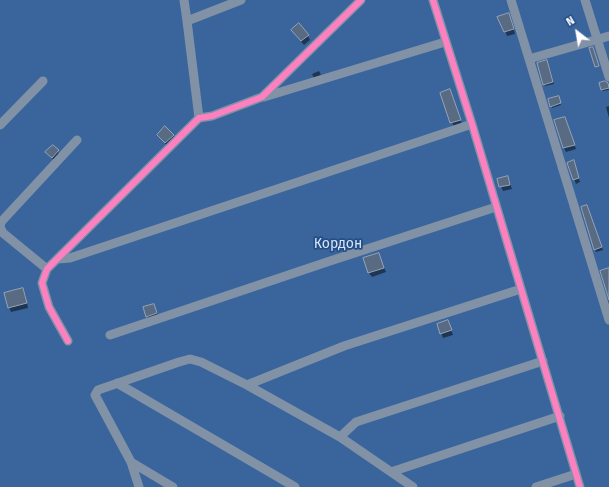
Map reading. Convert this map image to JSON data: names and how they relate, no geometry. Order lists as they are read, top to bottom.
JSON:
{
  "parks": ["Кордон"],
  "north": "top left"
}
